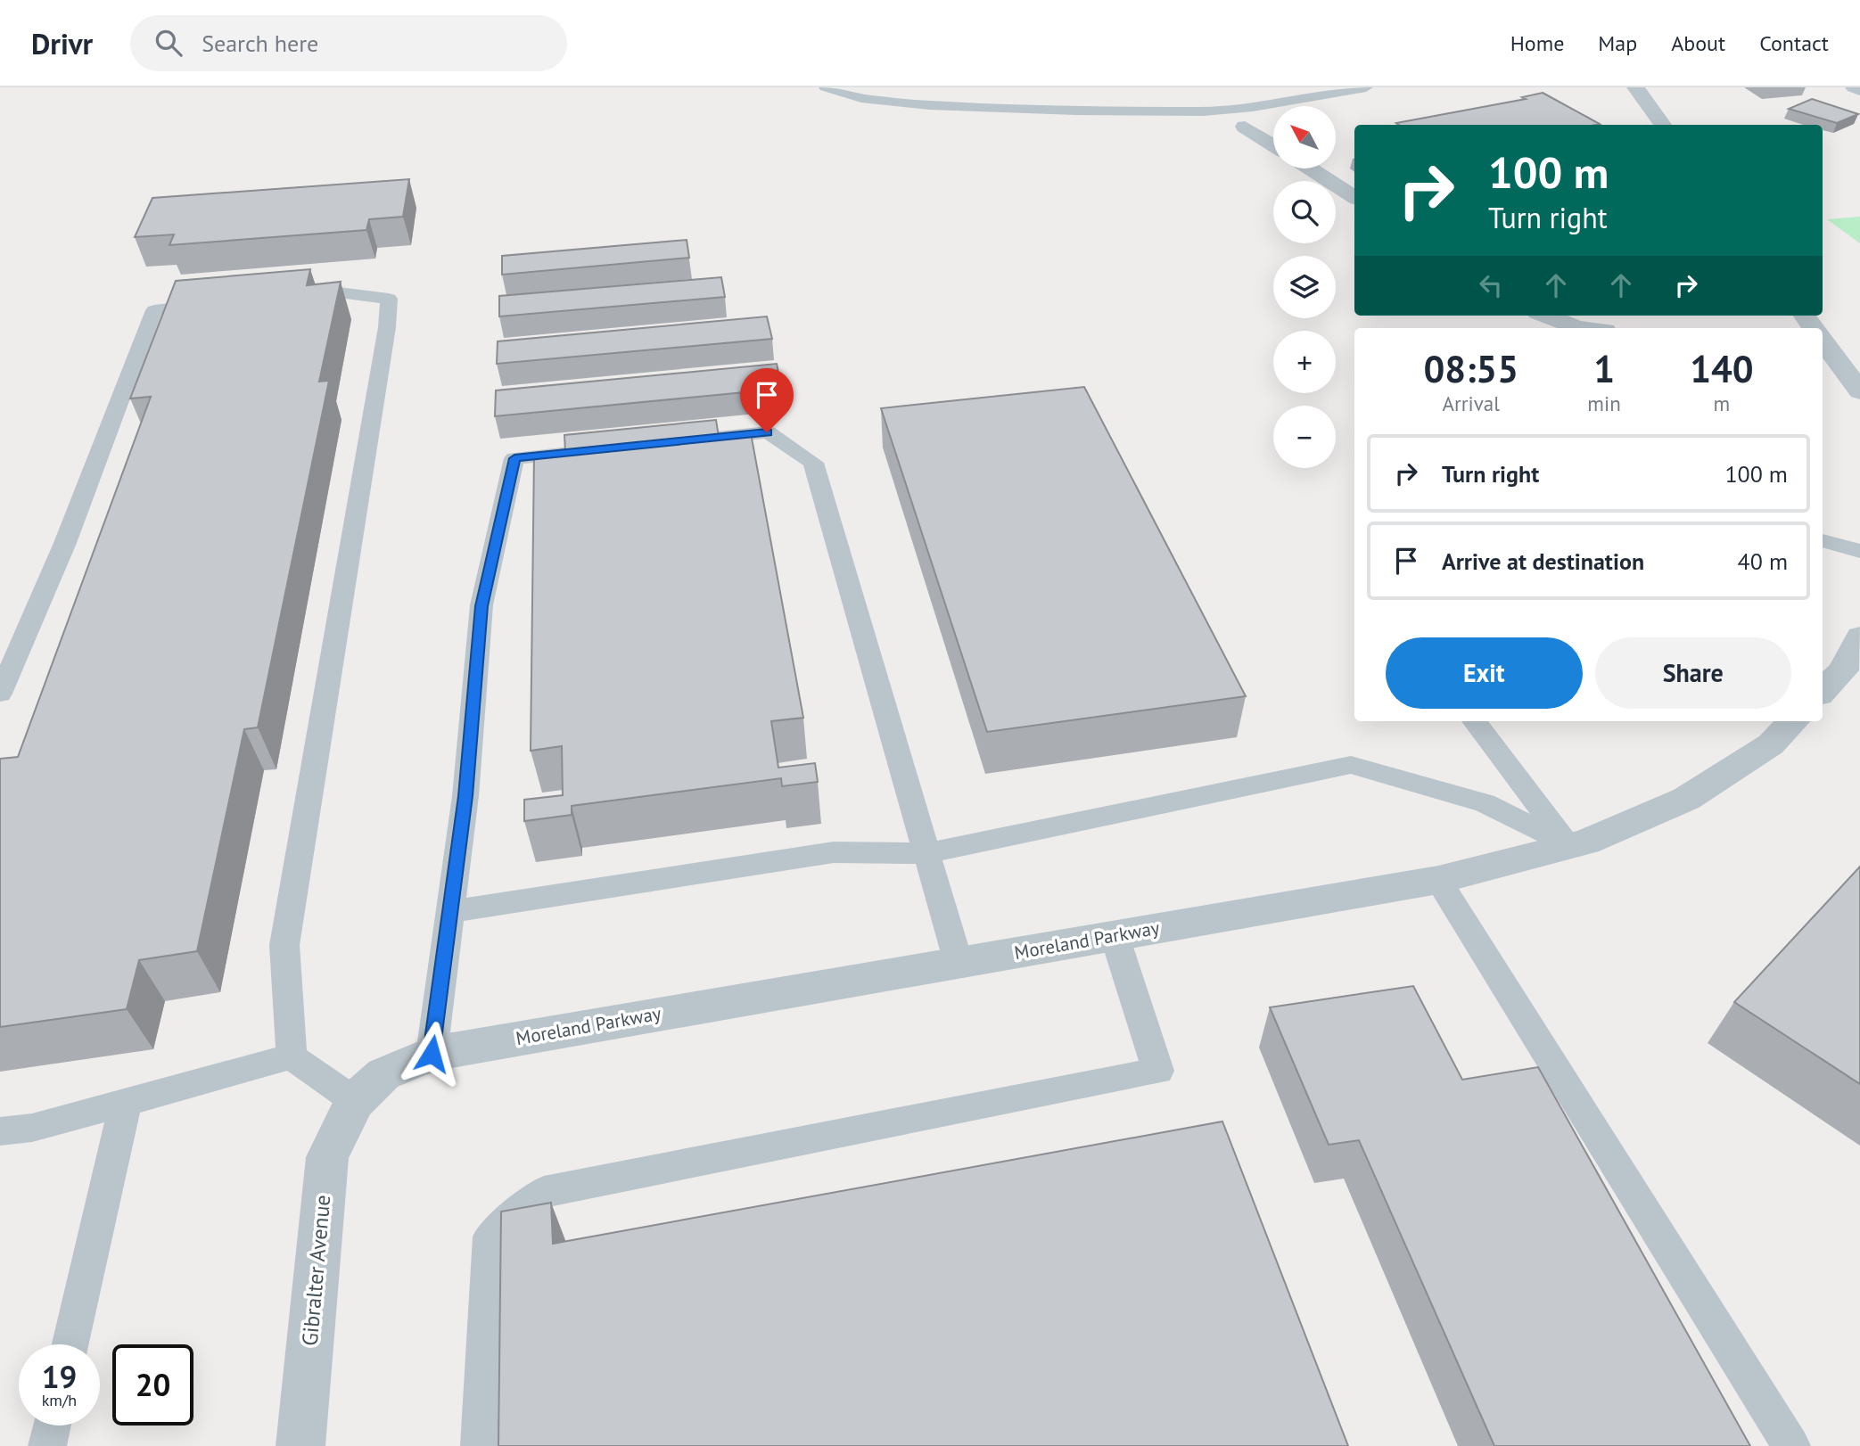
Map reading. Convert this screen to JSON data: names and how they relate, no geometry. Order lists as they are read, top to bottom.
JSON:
{
  "streets": {
    "street": ["Moreland Parkway", "Gibralter Avenue"]
  },
  "crossings": [
    ["Moreland Parkway", "Gibralter Avenue"]
  ],
  "north": "top left",
  "page": {
    "header": "Drivr",
    "search": "Search here",
    "nav": [
      "Home",
      "Map",
      "About",
      "Contact"
    ],
    "map_buttons": ["+", "−"],
    "turn": ["100 m", "Turn right"],
    "eta": [
      "08:55",
      "Arrival",
      "1",
      "min",
      "140",
      "m"
    ],
    "list": [
      {
        "name": "Turn right",
        "value": "100 m"
      },
      {
        "name": "Arrive at destination",
        "value": "40 m"
      }
    ],
    "buttons": ["Exit", "Share"],
    "speed": "19 km/h",
    "limit": "20"
  }
}
